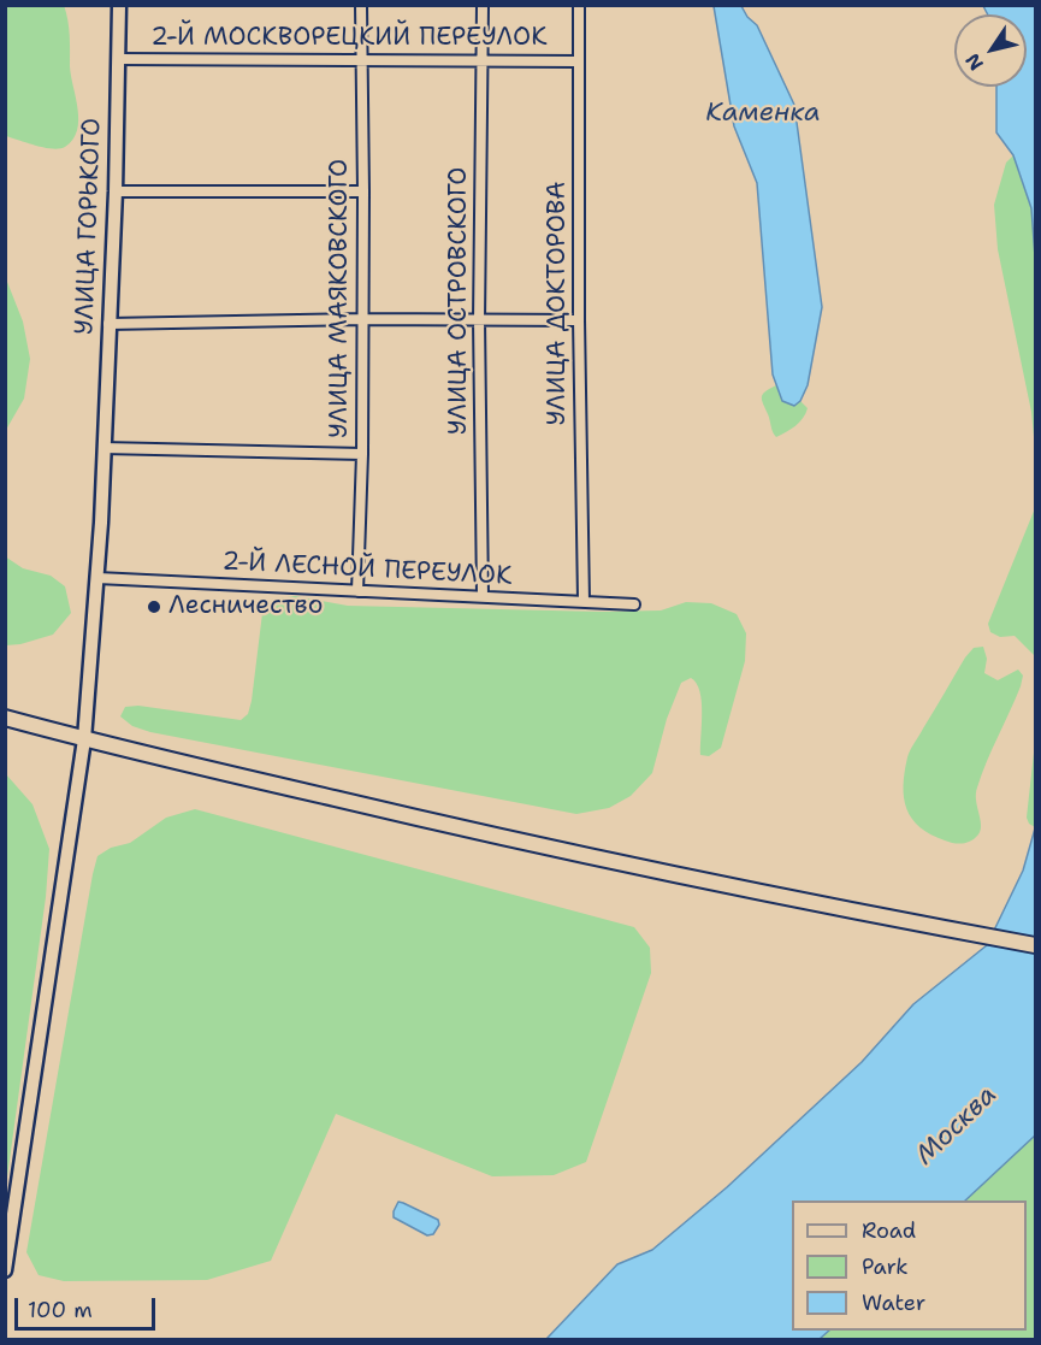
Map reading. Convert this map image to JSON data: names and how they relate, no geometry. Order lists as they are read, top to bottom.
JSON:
{
  "streets": {
    "main road": ["УЛИЦА ГОРЬКОГО"],
    "street": [
      "2-Й МОСКВОРЕЦКИЙ ПЕРЕУЛОК",
      "УЛИЦА МАЯКОВСКОГО",
      "УЛИЦА ОСТРОВСКОГО",
      "УЛИЦА ДОКТОРОВА",
      "2-Й ЛЕСНОЙ ПЕРЕУЛОК"
    ]
  },
  "crossings": [
    ["2-Й МОСКВОРЕЦКИЙ ПЕРЕУЛОК", "УЛИЦА ГОРЬКОГО"],
    ["2-Й МОСКВОРЕЦКИЙ ПЕРЕУЛОК", "УЛИЦА МАЯКОВСКОГО"],
    ["2-Й МОСКВОРЕЦКИЙ ПЕРЕУЛОК", "УЛИЦА ОСТРОВСКОГО"],
    ["2-Й МОСКВОРЕЦКИЙ ПЕРЕУЛОК", "УЛИЦА ДОКТОРОВА"],
    ["УЛИЦА ГОРЬКОГО", "2-Й ЛЕСНОЙ ПЕРЕУЛОК"],
    ["УЛИЦА МАЯКОВСКОГО", "2-Й ЛЕСНОЙ ПЕРЕУЛОК"],
    ["УЛИЦА ОСТРОВСКОГО", "2-Й ЛЕСНОЙ ПЕРЕУЛОК"],
    ["УЛИЦА ДОКТОРОВА", "2-Й ЛЕСНОЙ ПЕРЕУЛОК"]
  ],
  "water": ["Каменка", "Москва"],
  "places": ["Лесничество"],
  "legend": ["Road", "Park", "Water"],
  "scale_bar": "100 m",
  "north": "bottom left"
}
